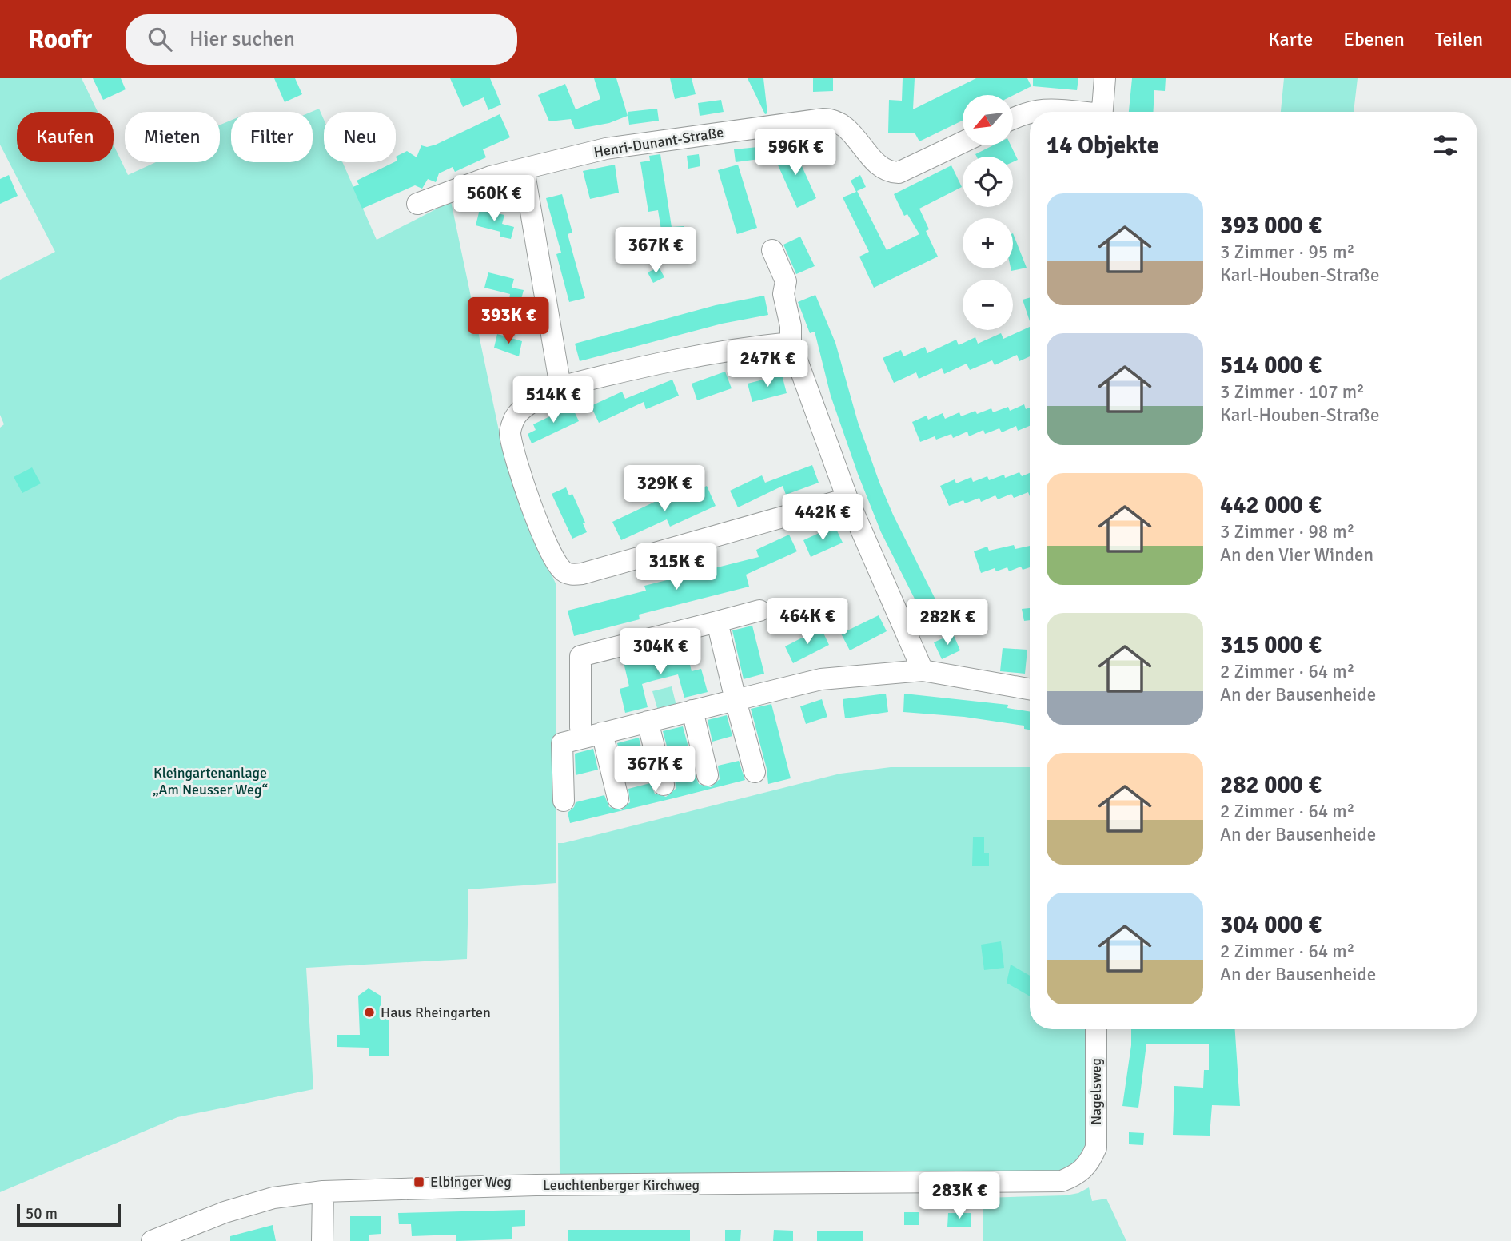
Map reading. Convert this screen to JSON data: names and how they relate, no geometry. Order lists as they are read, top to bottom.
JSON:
{
  "streets": {
    "street": ["Henri-Dunant-Straße", "Nagelsweg", "Leuchtenberger Kirchweg"]
  },
  "crossings": [
    ["Nagelsweg", "Leuchtenberger Kirchweg"]
  ],
  "parks": ["Kleingartenanlage „Am Neusser Weg“"],
  "places": {
    "other": ["Haus Rheingarten"],
    "transit": ["Elbinger Weg"]
  },
  "scale_bar": "50 m",
  "north": "bottom left",
  "page": {
    "header": "Roofr",
    "search": "Hier suchen",
    "nav": ["Karte", "Ebenen", "Teilen"],
    "map_buttons": ["+", "−"],
    "chip": [
      "Kaufen",
      "Mieten",
      "Filter",
      "Neu"
    ],
    "heading": "14 Objekte",
    "price": [
      "596K €",
      "560K €",
      "367K €",
      "393K €",
      "247K €",
      "514K €",
      "329K €",
      "442K €",
      "315K €",
      "464K €",
      "282K €",
      "304K €",
      "367K €",
      "283K €"
    ],
    "list": [
      {
        "name": "393 000 €",
        "note": "3 Zimmer · 95 m² · Karl-Houben-Straße"
      },
      {
        "name": "514 000 €",
        "note": "3 Zimmer · 107 m² · Karl-Houben-Straße"
      },
      {
        "name": "442 000 €",
        "note": "3 Zimmer · 98 m² · An den Vier Winden"
      },
      {
        "name": "315 000 €",
        "note": "2 Zimmer · 64 m² · An der Bausenheide"
      },
      {
        "name": "282 000 €",
        "note": "2 Zimmer · 64 m² · An der Bausenheide"
      },
      {
        "name": "304 000 €",
        "note": "2 Zimmer · 64 m² · An der Bausenheide"
      }
    ],
    "scale": "50 m"
  }
}
